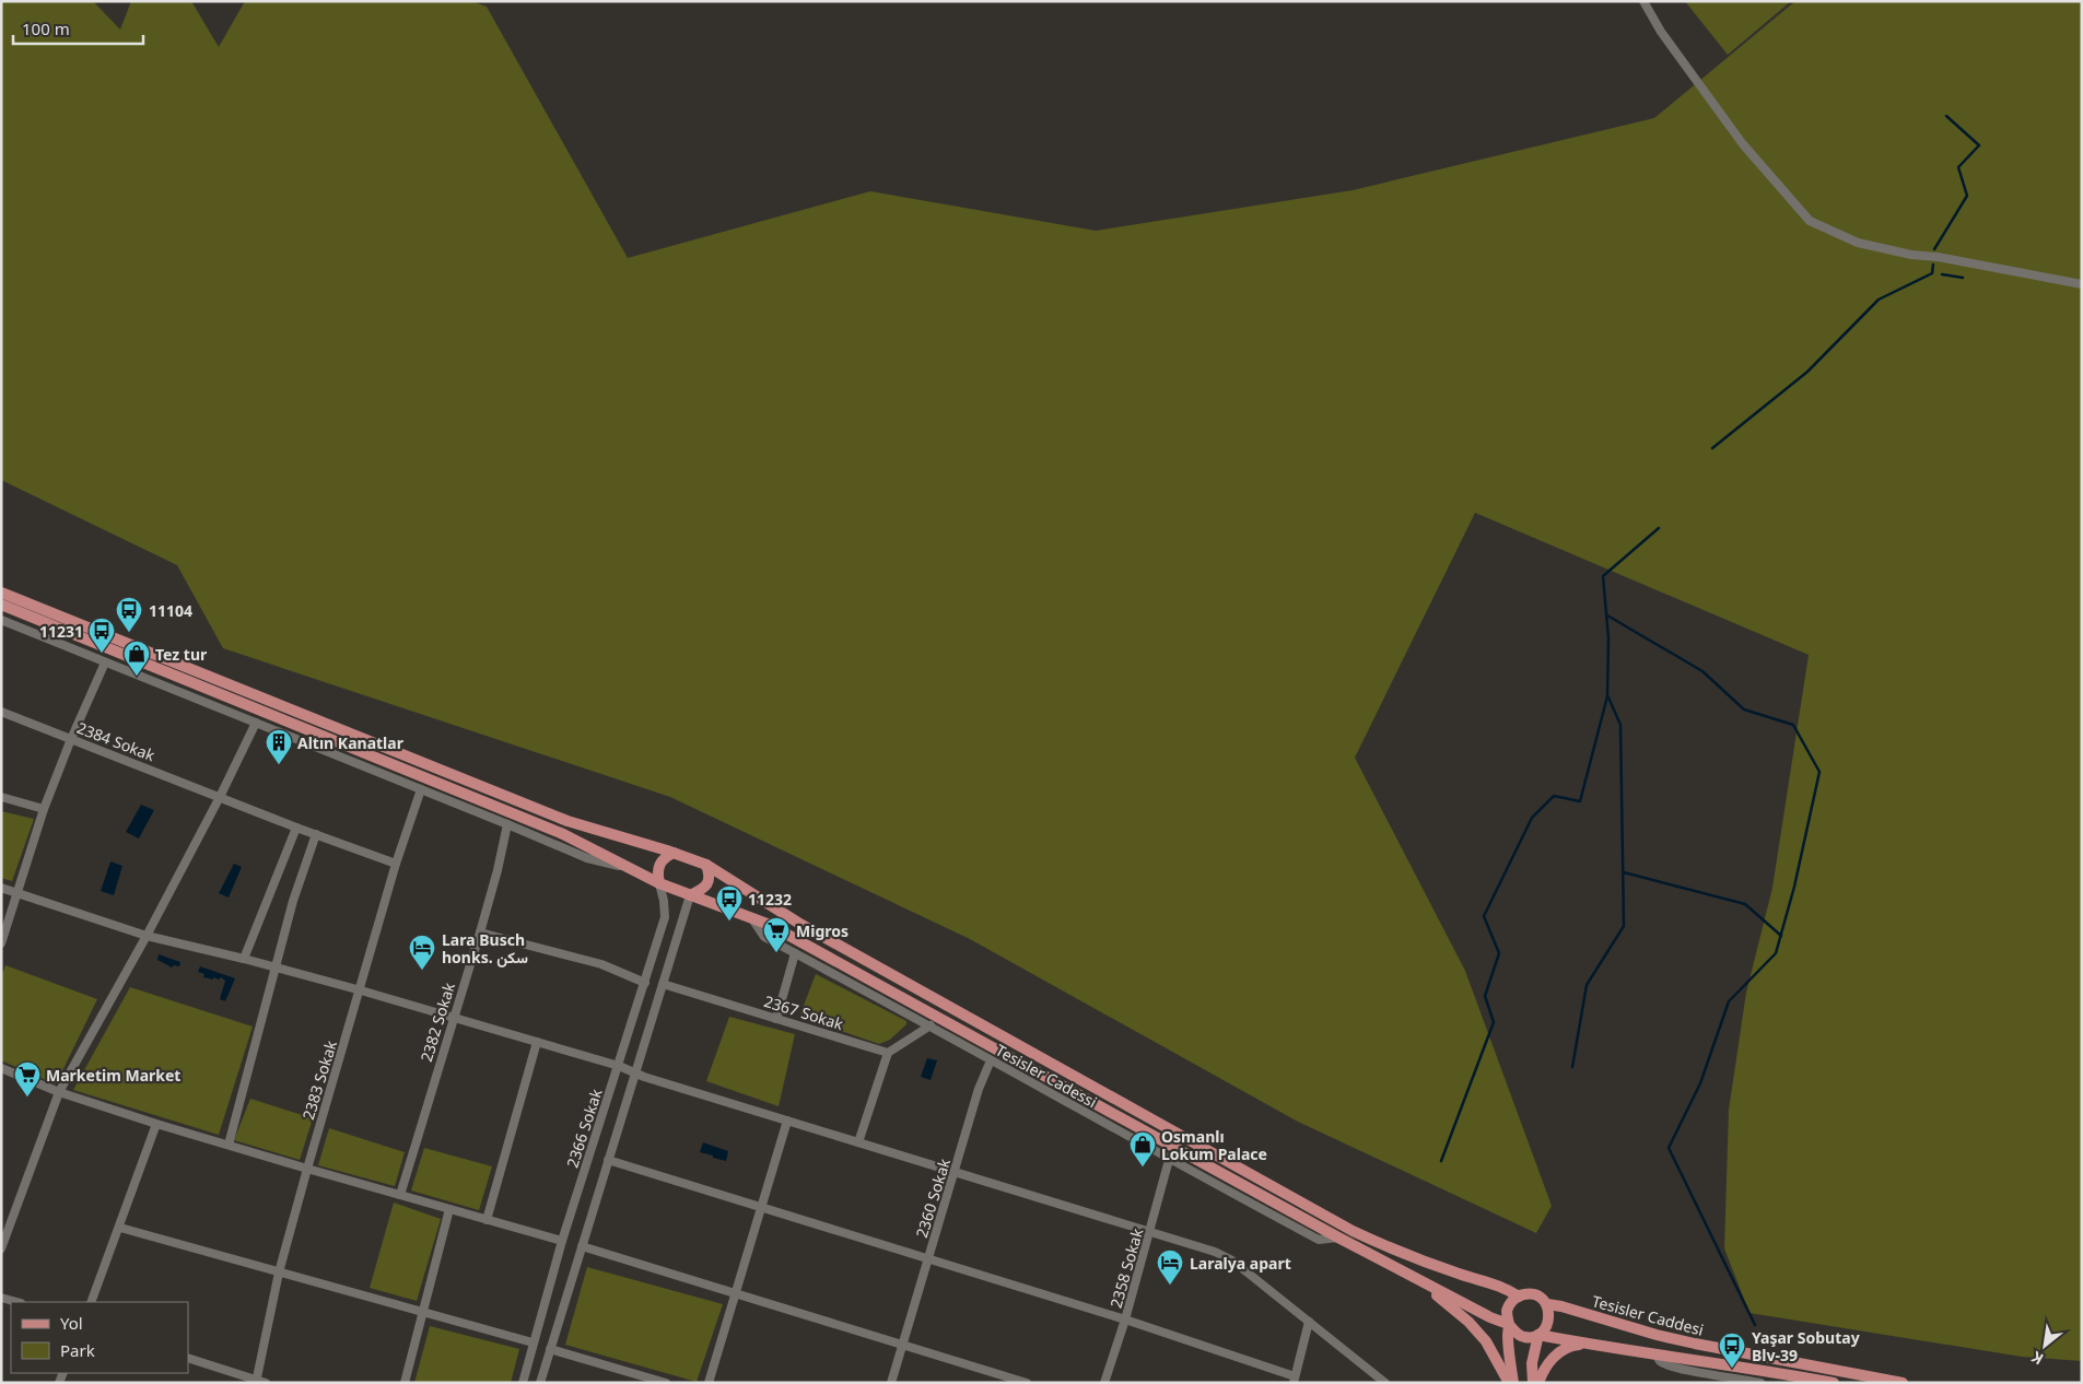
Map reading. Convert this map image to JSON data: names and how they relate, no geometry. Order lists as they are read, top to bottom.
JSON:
{
  "streets": {
    "main road": ["Tesisler Caddesi"],
    "street": [
      "2384 Sokak",
      "2367 Sokak",
      "2382 Sokak",
      "Tesisler Cadessi",
      "2383 Sokak",
      "2366 Sokak",
      "2360 Sokak",
      "2358 Sokak"
    ]
  },
  "crossings": [
    ["2384 Sokak", "2383 Sokak"],
    ["2367 Sokak", "2366 Sokak"],
    ["Tesisler Cadessi", "2360 Sokak"],
    ["Tesisler Cadessi", "2358 Sokak"]
  ],
  "places": {
    "bus stop": [
      "11104",
      "11231",
      "11232",
      "Yaşar Sobutay Blv-39"
    ],
    "shop": ["Tez tur", "Osmanlı Lokum Palace"],
    "building": ["Altın Kanatlar"],
    "supermarket": ["Migros", "Marketim Market"],
    "hotel": ["Lara Busch honks. سكن", "Laralya apart"]
  },
  "legend": ["Yol", "Park"],
  "scale_bar": "100 m",
  "north": "bottom left"
}
